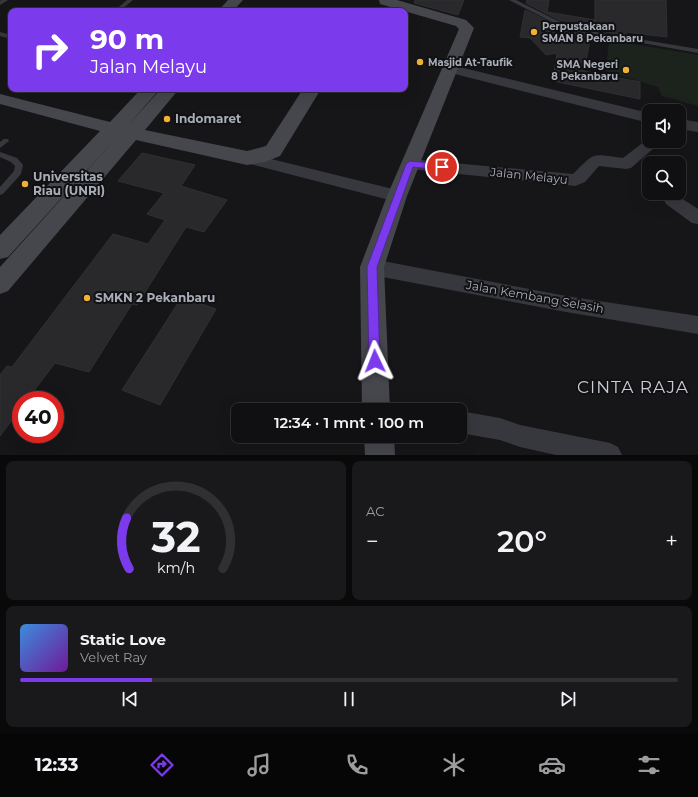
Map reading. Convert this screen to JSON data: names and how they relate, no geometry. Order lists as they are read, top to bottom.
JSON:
{
  "streets": {
    "street": ["Jalan Melayu", "Jalan Kembang Selasih"]
  },
  "districts": ["CINTA RAJA"],
  "places": [
    "Perpustakaan SMAN 8 Pekanbaru",
    "Masjid At-Taufik",
    "SMA Negeri 8 Pekanbaru",
    "Indomaret",
    "Universitas Riau (UNRI)",
    "SMKN 2 Pekanbaru"
  ],
  "page": {
    "turn": ["90 m", "Jalan Melayu"],
    "limit": "40",
    "trip": "12:34 · 1 mnt · 100 m",
    "tile": "AC",
    "heat": ["−", "20°", "+"],
    "song": ["Static Love", "Velvet Ray"],
    "tabs": "12:33",
    "gauge": ["32", "km/h"]
  }
}
